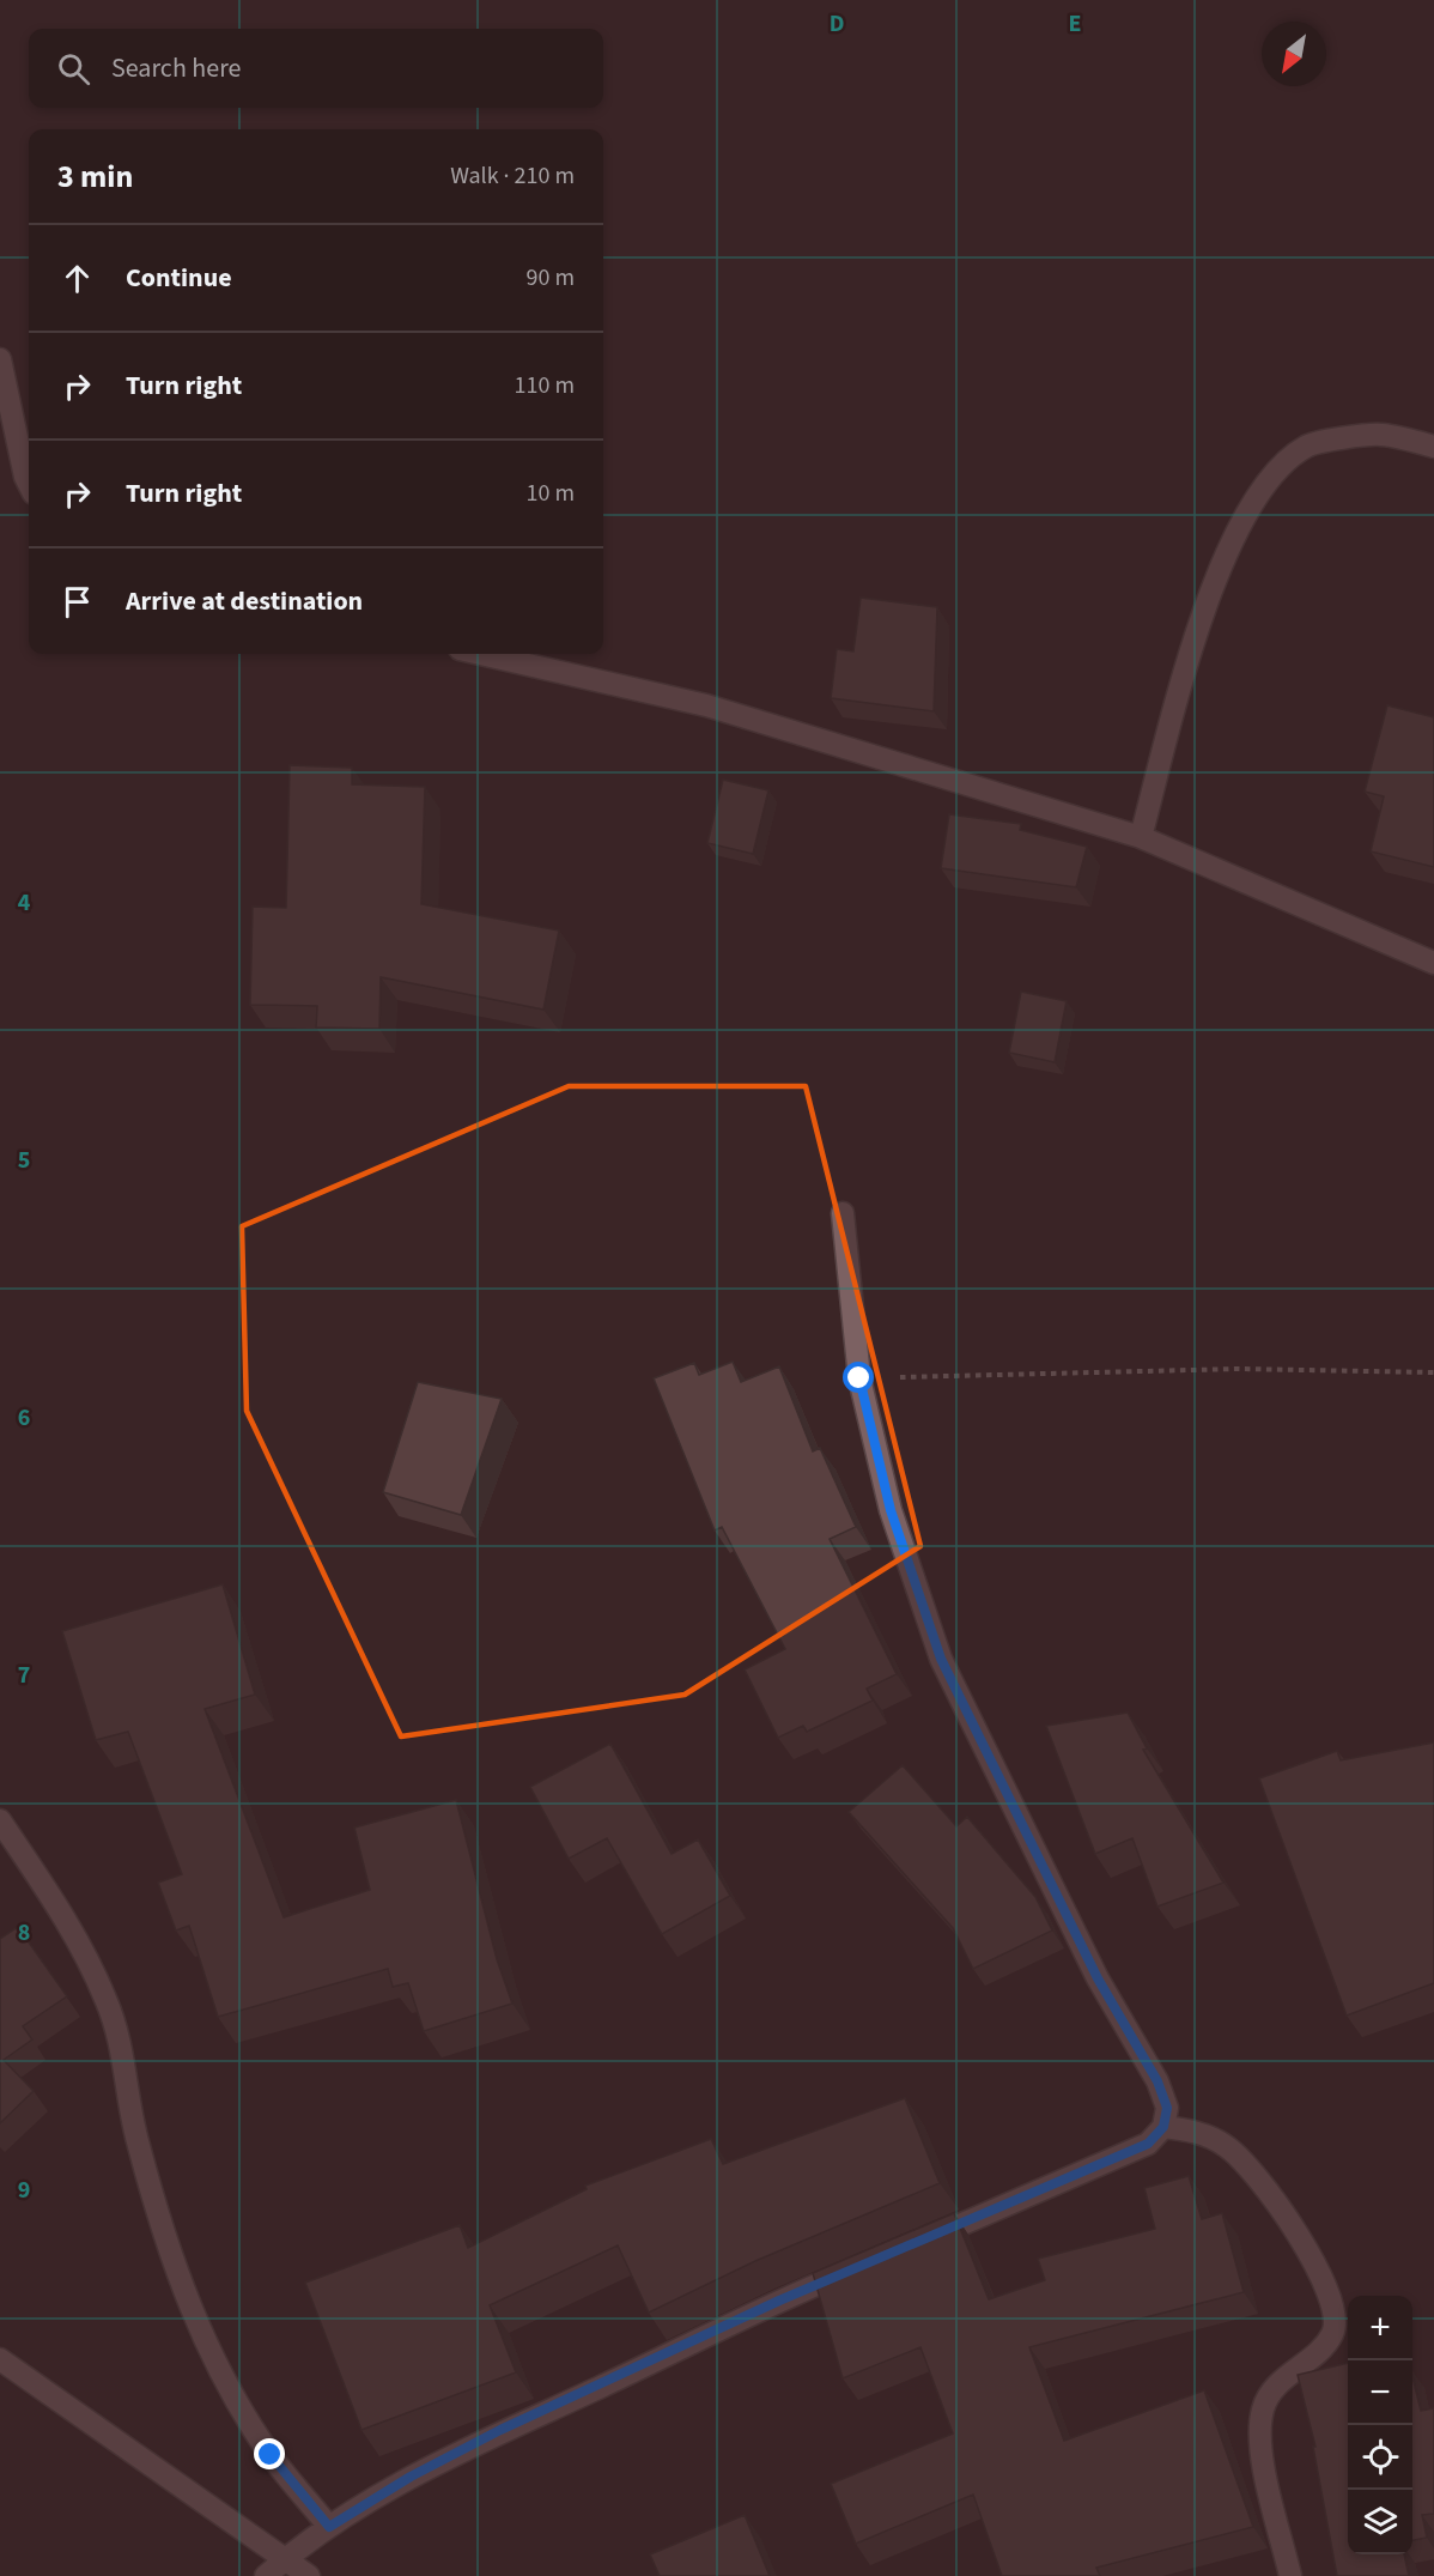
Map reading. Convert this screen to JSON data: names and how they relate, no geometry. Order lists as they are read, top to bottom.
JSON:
{
  "north": "bottom left",
  "page": {
    "search": "Search here",
    "heading": ["3 min", "Walk · 210 m"],
    "list": [
      ["Continue", "90 m"],
      ["Turn right", "110 m"],
      ["Turn right", "10 m"],
      "Arrive at destination"
    ],
    "map_buttons": ["+", "−"]
  },
  "grid": {
    "columns": ["D", "E"],
    "rows": [
      "4",
      "5",
      "6",
      "7",
      "8",
      "9"
    ]
  }
}
